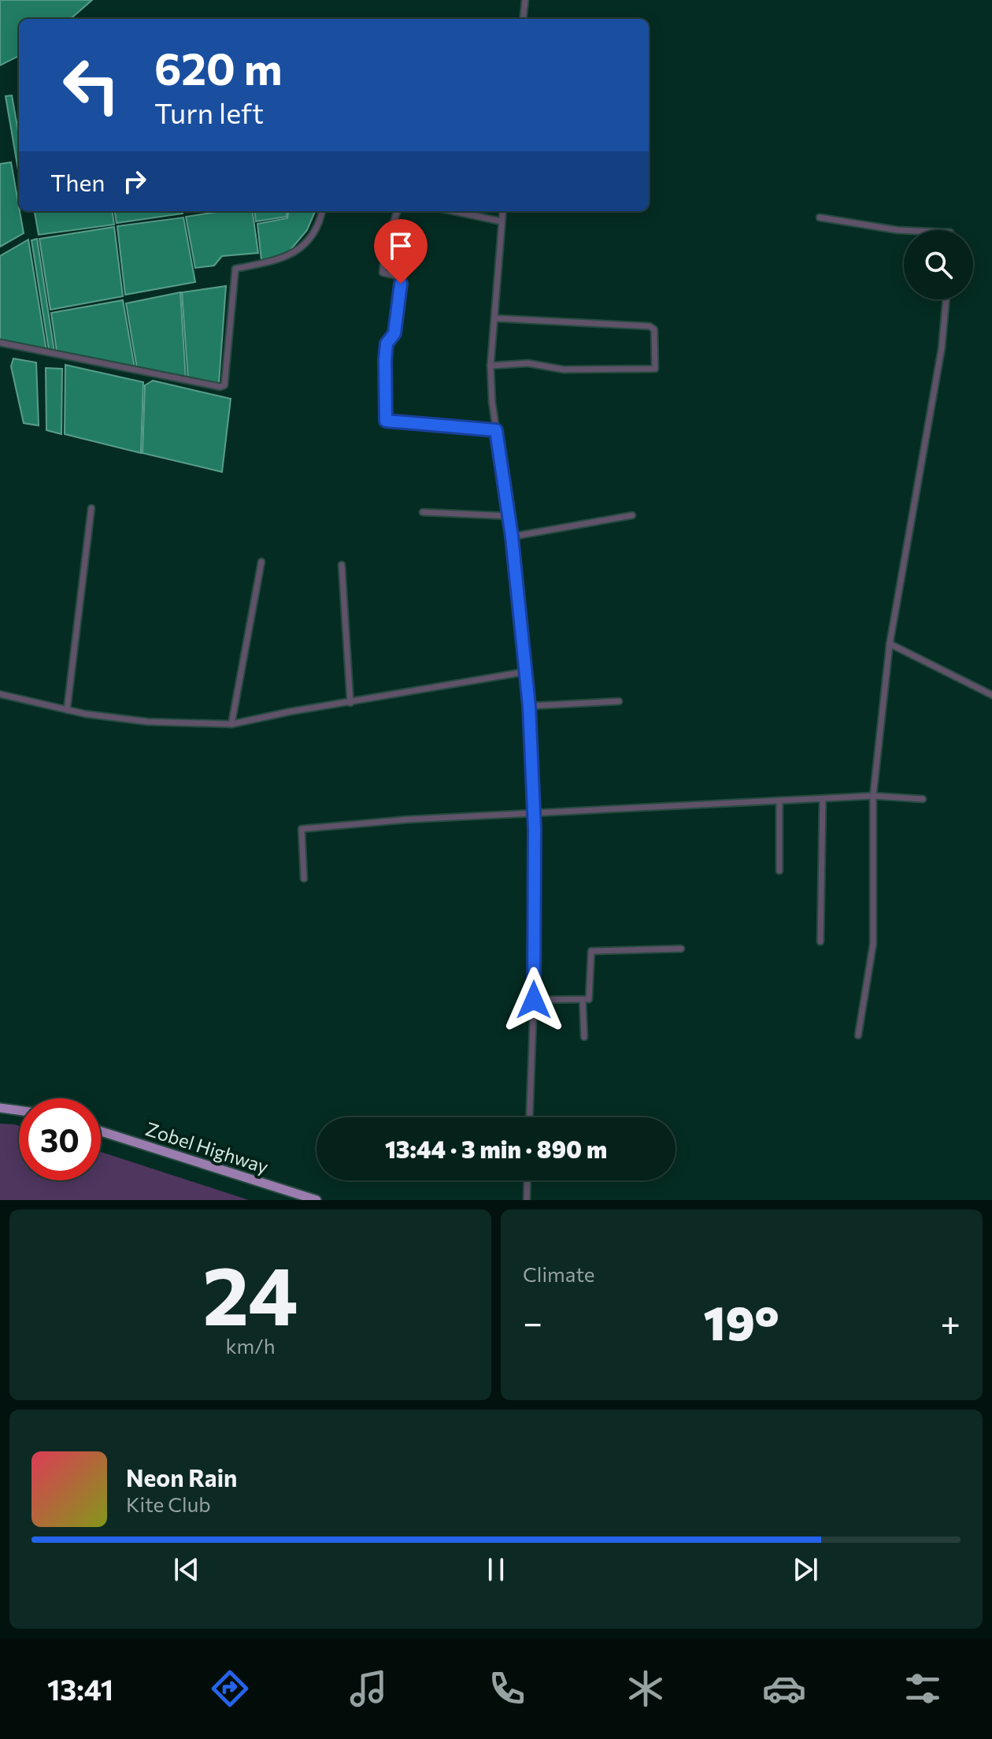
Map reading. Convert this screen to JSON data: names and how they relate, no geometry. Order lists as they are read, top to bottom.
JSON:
{
  "streets": {
    "main road": ["Zobel Highway"]
  },
  "page": {
    "turn": ["620 m", "Turn left"],
    "then": "Then",
    "limit": "30",
    "trip": "13:44 · 3 min · 890 m",
    "tile": [
      ["24", "km/h"],
      "Climate"
    ],
    "heat": ["−", "19°", "+"],
    "song": ["Neon Rain", "Kite Club"],
    "tabs": "13:41"
  }
}
